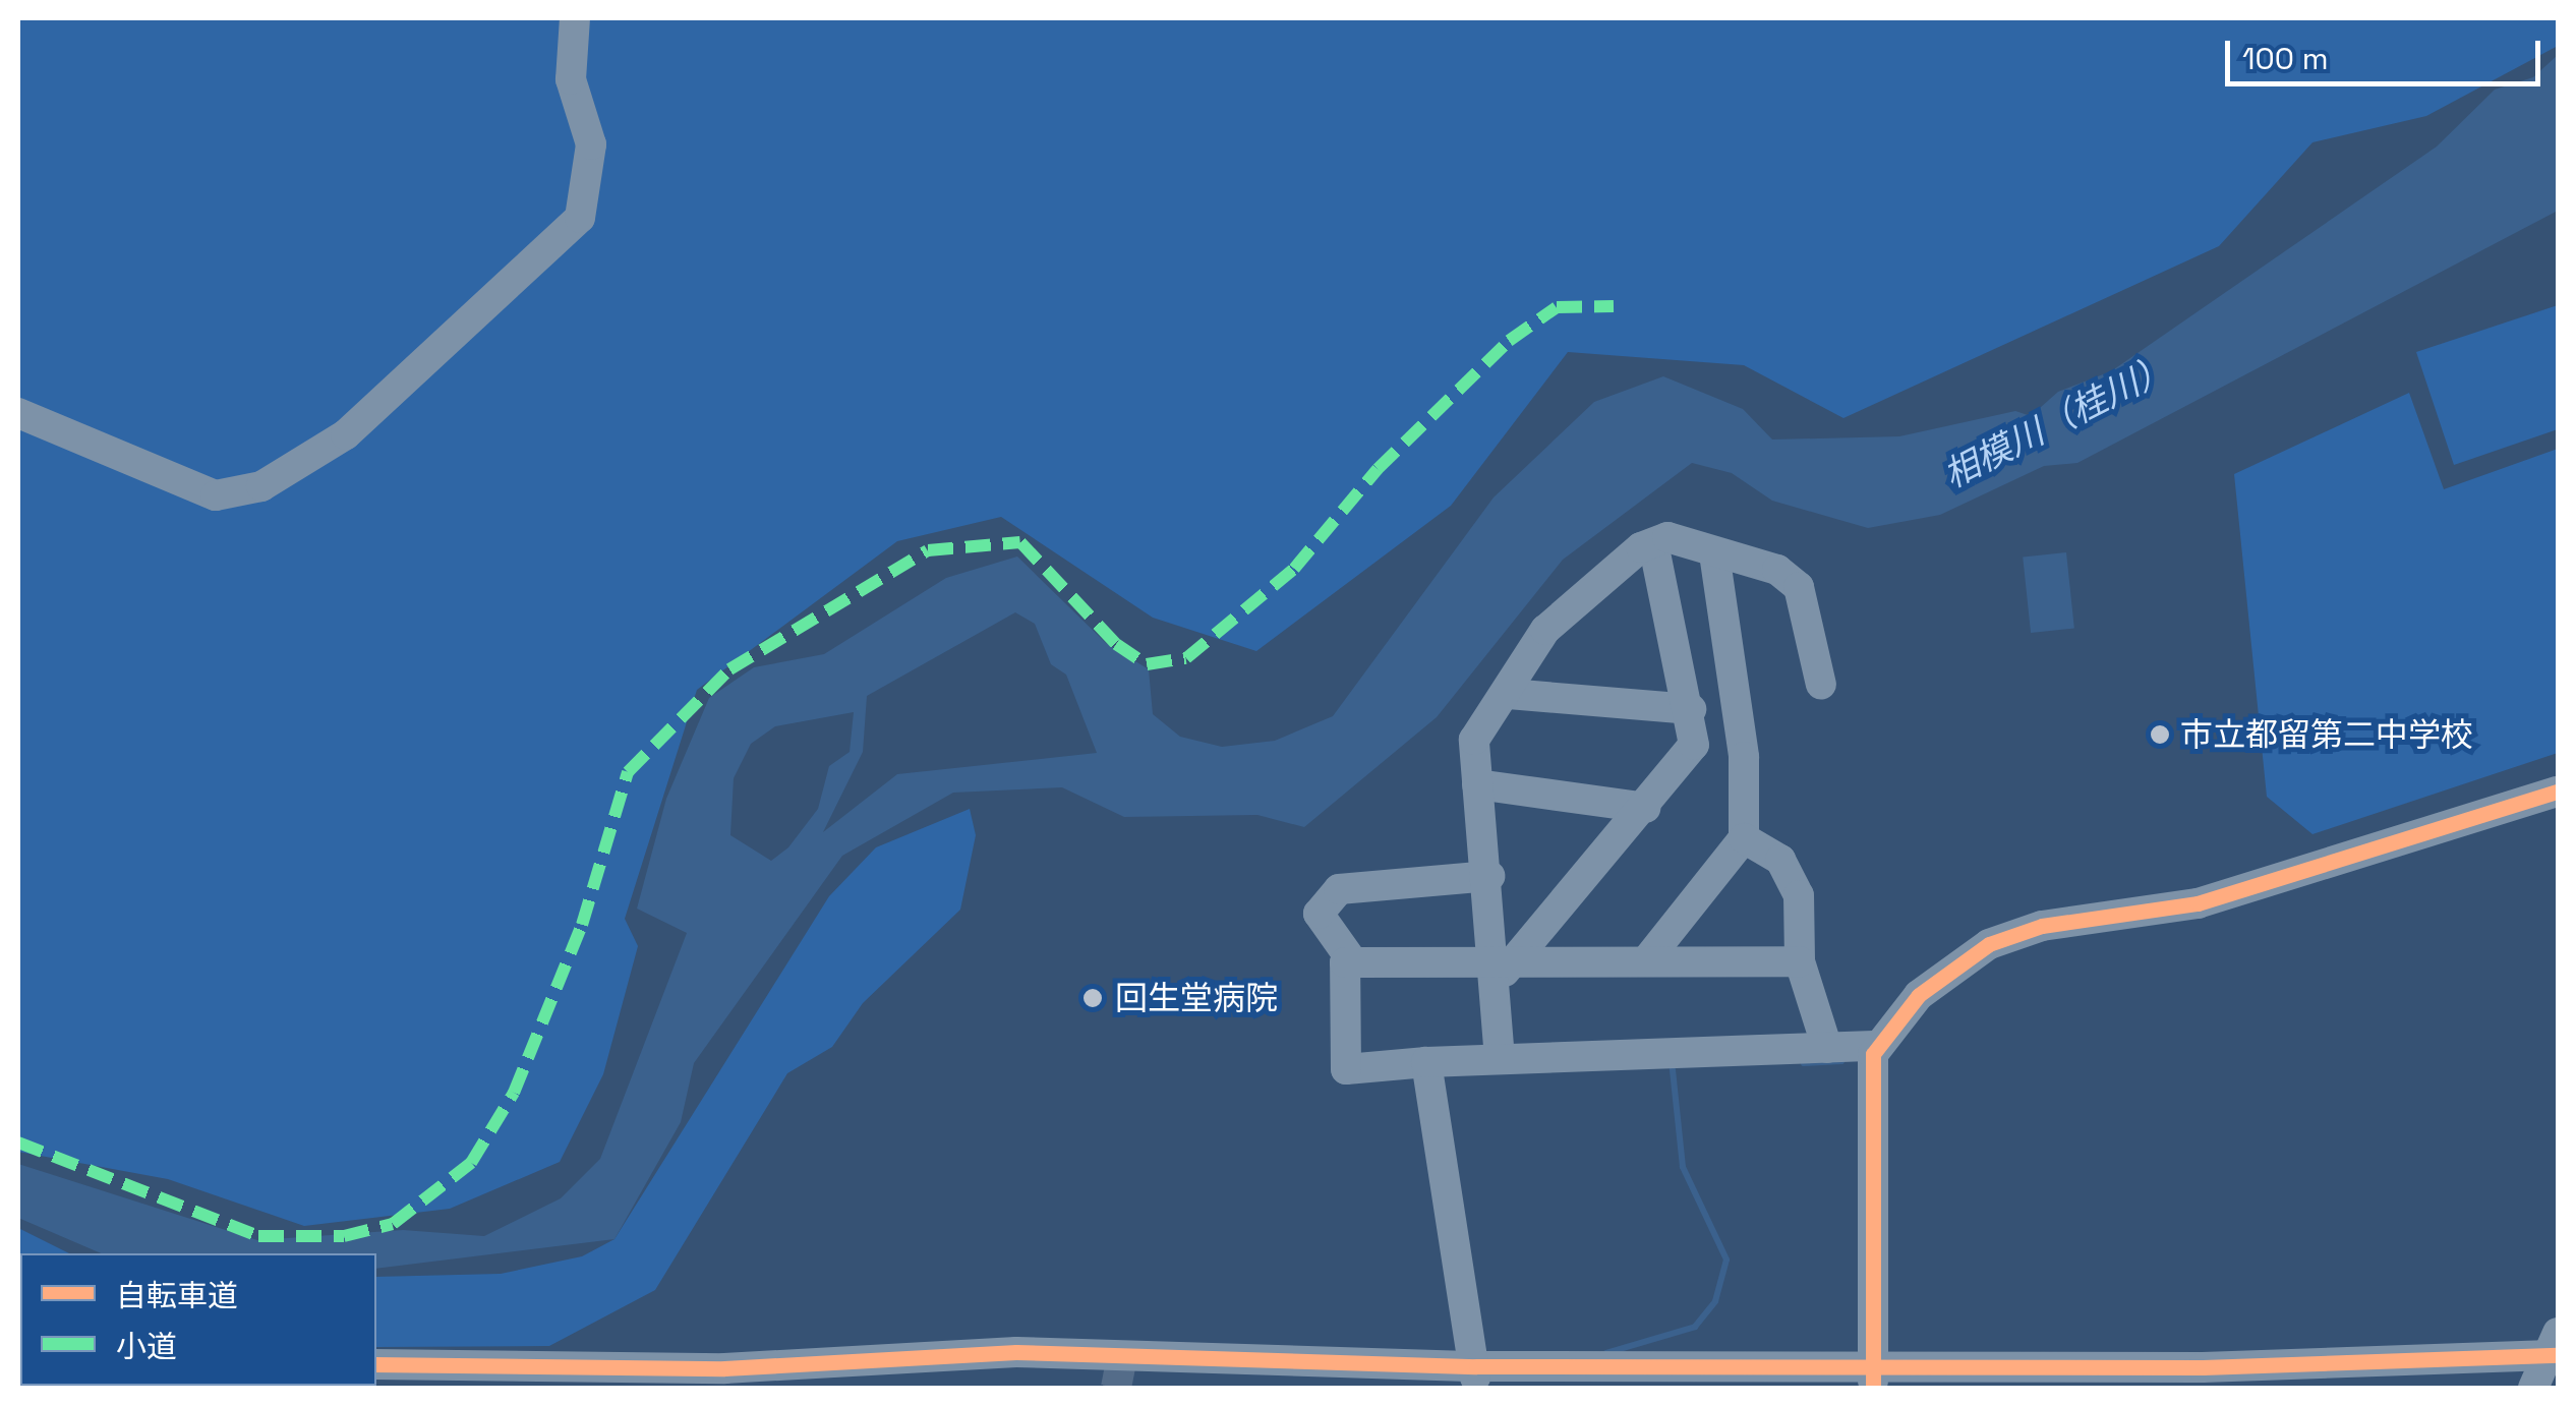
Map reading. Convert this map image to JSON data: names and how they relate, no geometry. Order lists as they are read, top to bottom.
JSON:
{
  "water": ["相模川（桂川）"],
  "places": ["市立都留第二中学校", "回生堂病院"],
  "legend": ["自転車道", "小道"],
  "scale_bar": "100 m"
}
